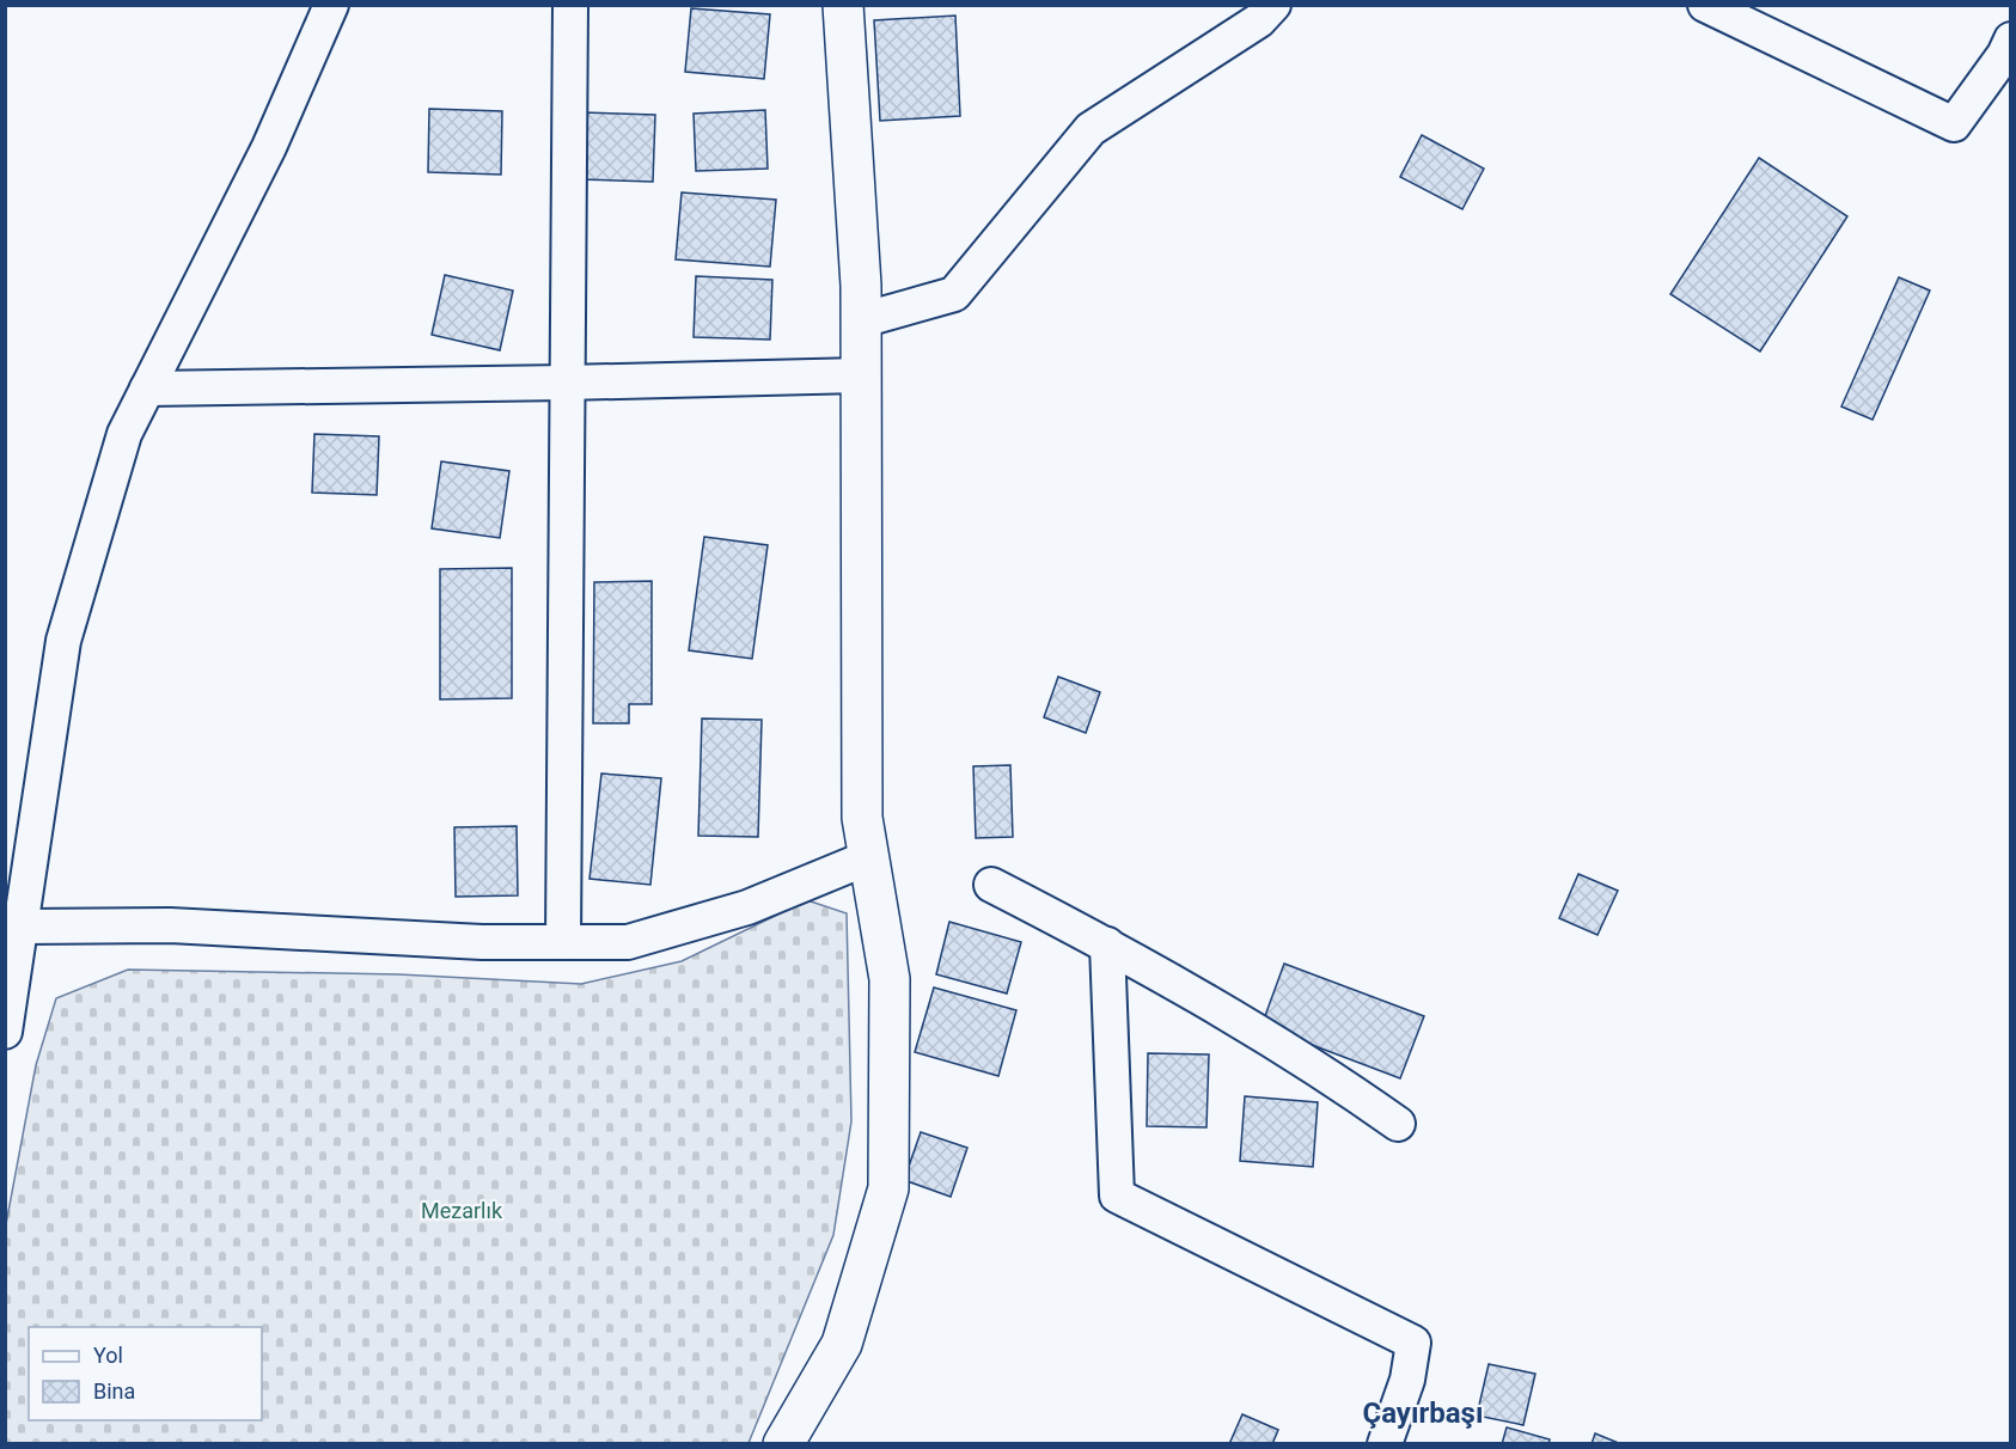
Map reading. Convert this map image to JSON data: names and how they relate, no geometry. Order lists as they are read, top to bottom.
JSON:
{
  "districts": ["Çayırbaşı"],
  "parks": ["Mezarlık"],
  "legend": ["Yol", "Bina"]
}
